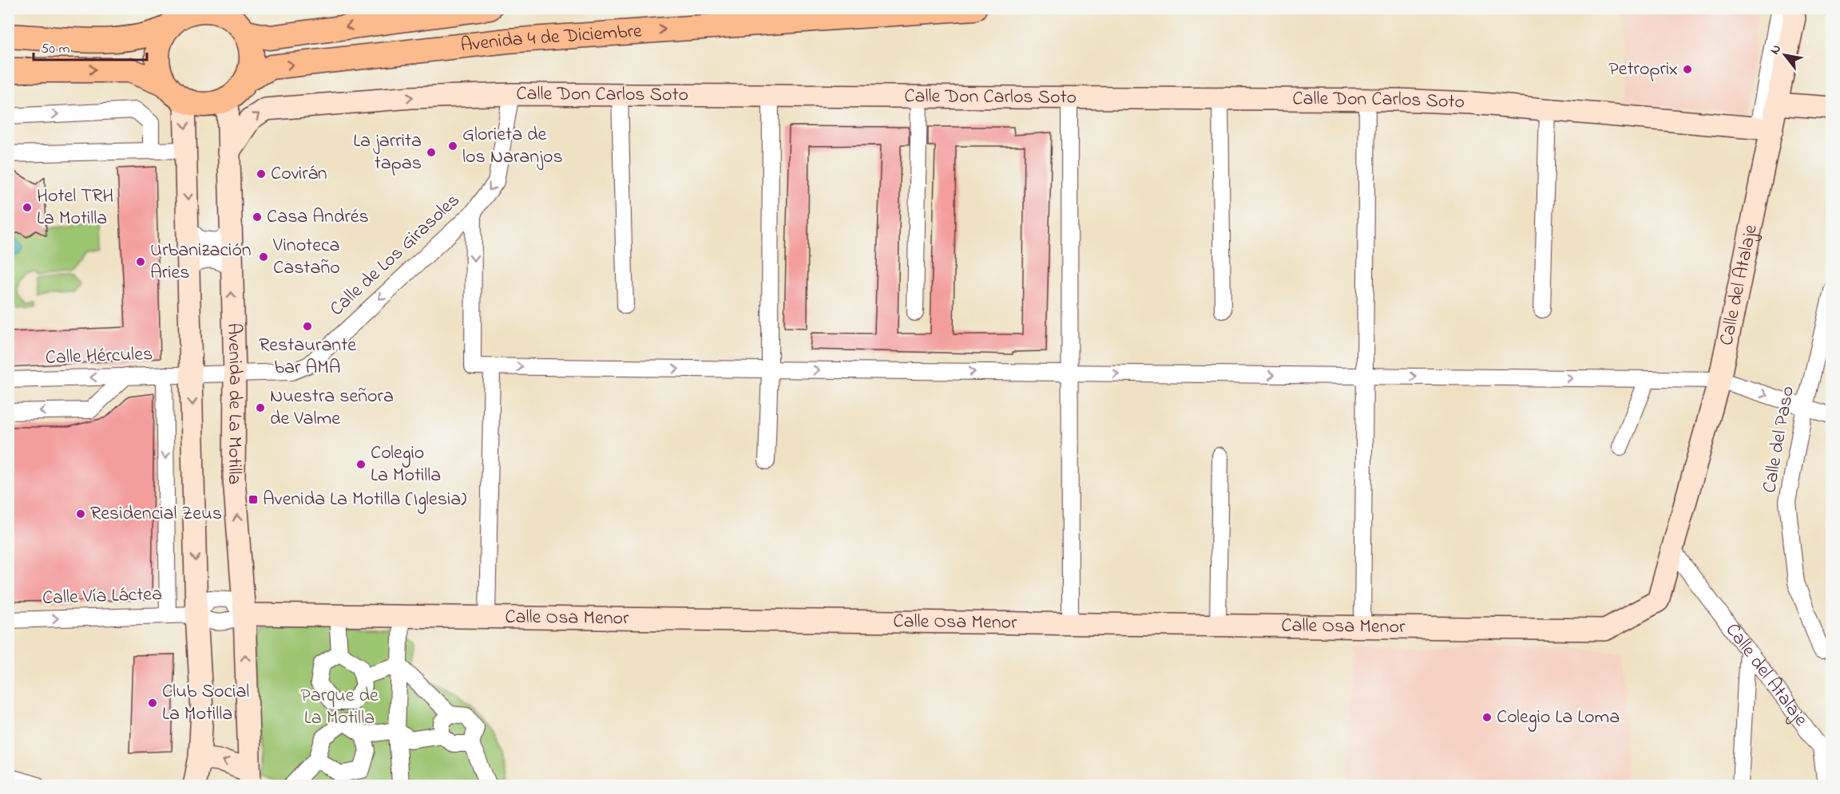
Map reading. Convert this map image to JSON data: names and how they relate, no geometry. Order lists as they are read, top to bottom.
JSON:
{
  "streets": {
    "main road": ["Avenida 4 de Diciembre"],
    "street": [
      "Calle Don Carlos Soto",
      "Calle de Los Girasoles",
      "Calle del Atalaje",
      "Calle Hércules",
      "Avenida de La Motilla",
      "Calle del Paso",
      "Calle Vía Láctea",
      "Calle Osa Menor"
    ]
  },
  "crossings": [
    ["Avenida 4 de Diciembre", "Avenida de La Motilla"],
    ["Calle Don Carlos Soto", "Calle de Los Girasoles"],
    ["Calle Don Carlos Soto", "Calle del Atalaje"],
    ["Calle Don Carlos Soto", "Avenida de La Motilla"],
    ["Calle de Los Girasoles", "Calle Hércules"],
    ["Calle de Los Girasoles", "Avenida de La Motilla"],
    ["Calle del Atalaje", "Calle Osa Menor"],
    ["Avenida de La Motilla", "Calle Osa Menor"]
  ],
  "one_way": ["Calle de Los Girasoles", "Calle Vía Láctea"],
  "parks": ["Parque de La Motilla"],
  "places": {
    "other": [
      "Petroprix",
      "Glorieta de los Naranjos",
      "La jarrita tapas",
      "Covirán",
      "Hotel TRH La Motilla",
      "Casa Andrés",
      "Vinoteca Castaño",
      "Urbanización Aries",
      "Restaurante bar AMA",
      "Nuestra señora de Valme",
      "Colegio La Motilla",
      "Residencial Zeus",
      "Club Social La Motilla",
      "Colegio La Loma"
    ],
    "transit": ["Avenida La Motilla (Iglesia)"]
  },
  "scale_bar": "50 m",
  "north": "top left"
}
